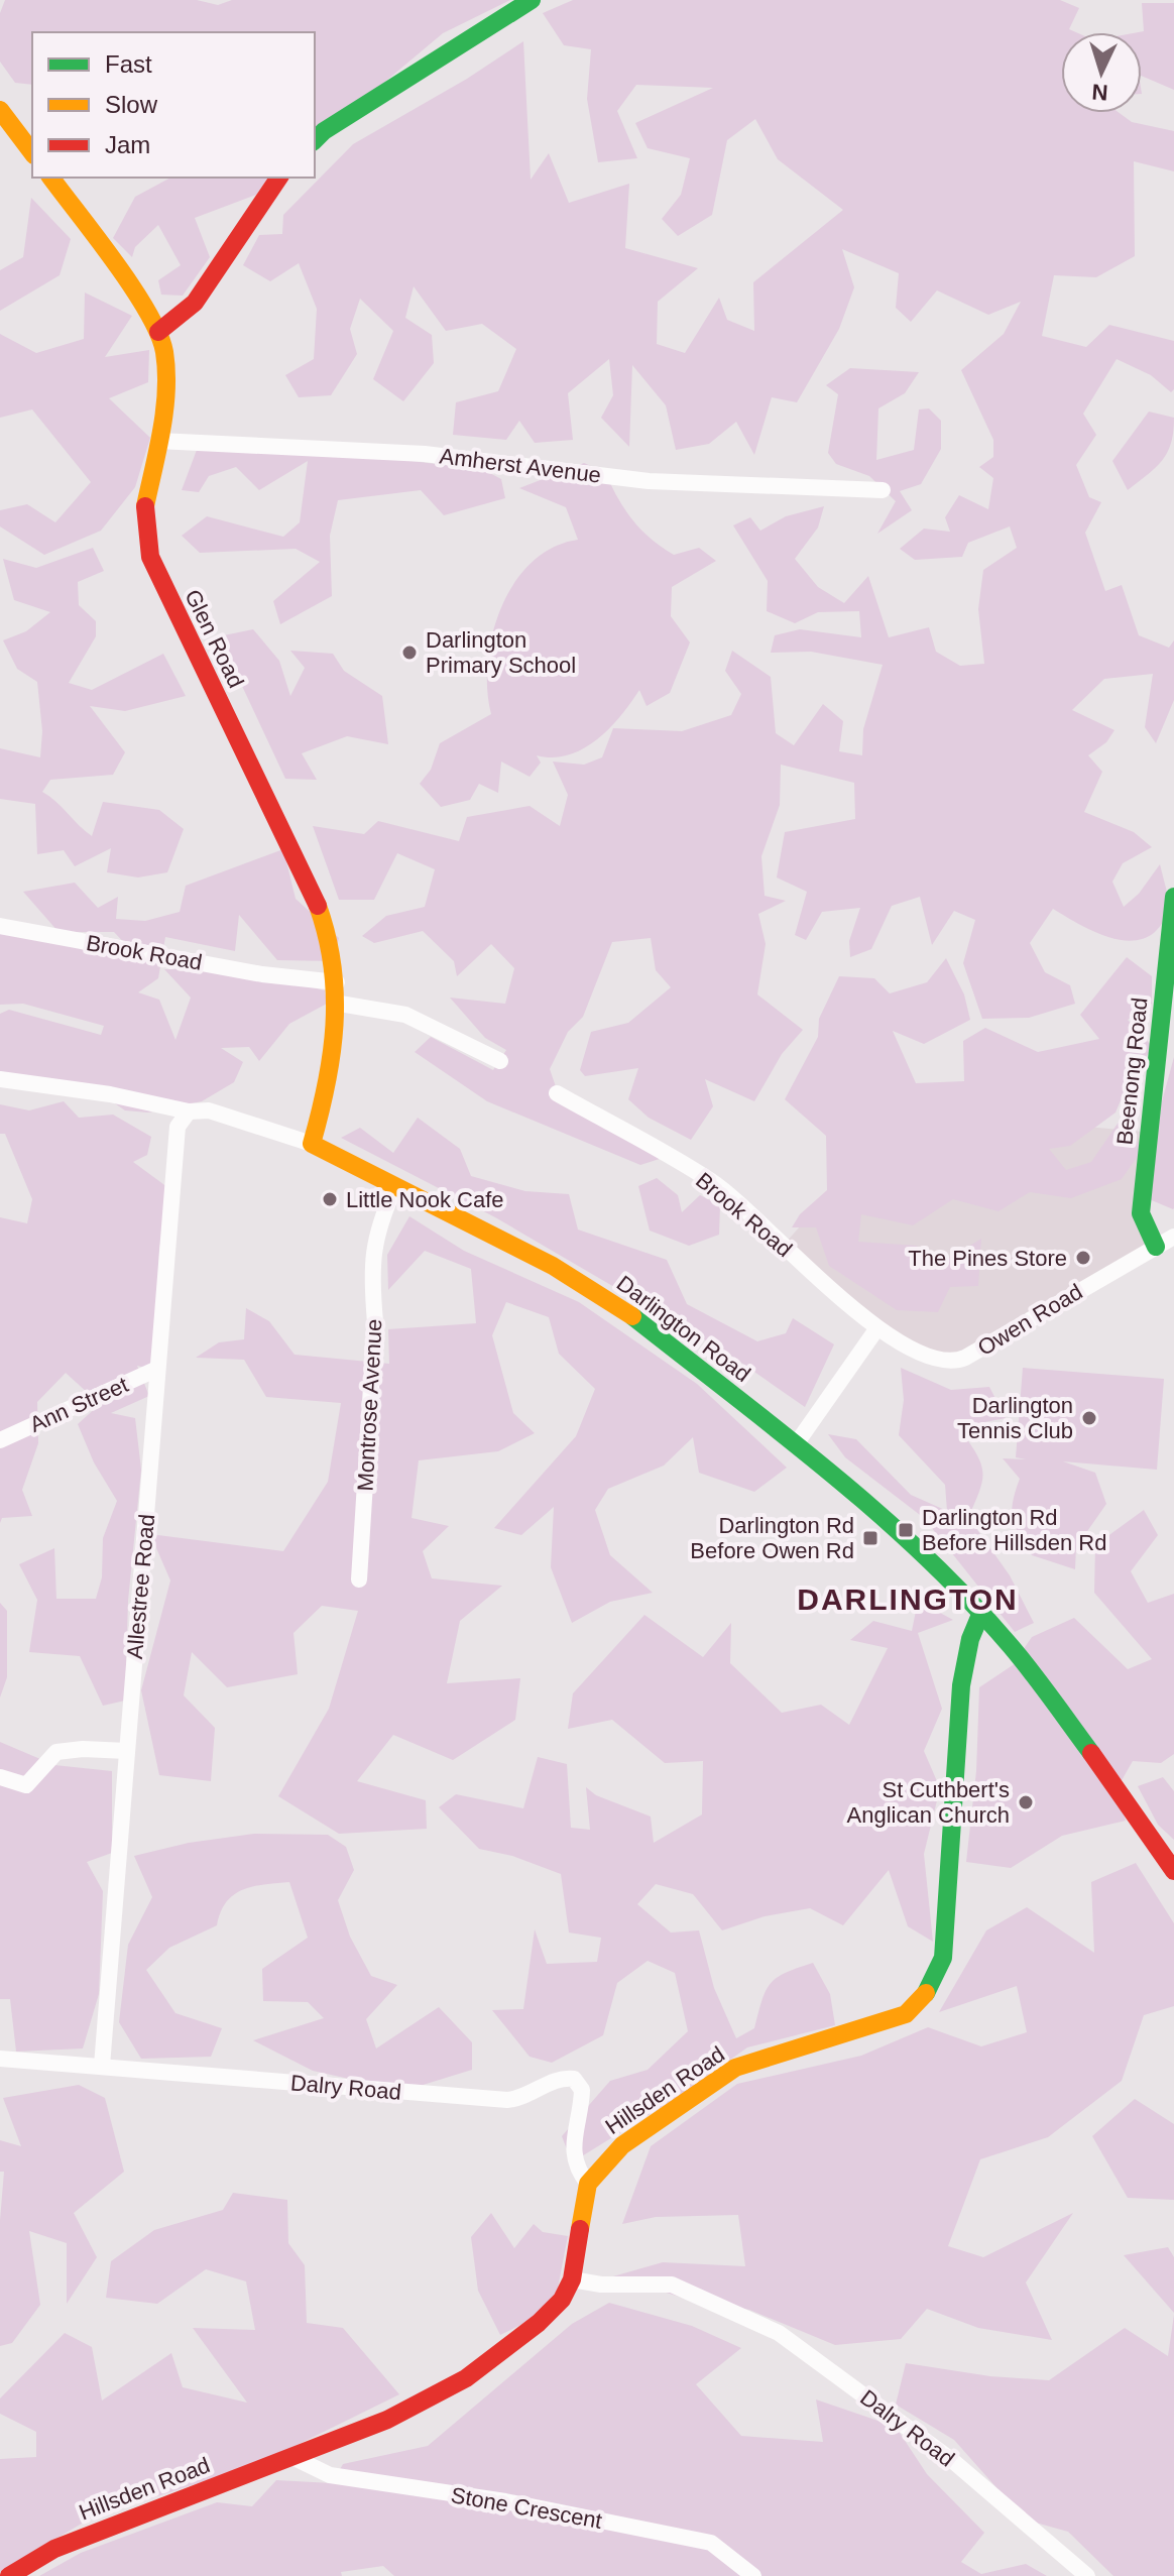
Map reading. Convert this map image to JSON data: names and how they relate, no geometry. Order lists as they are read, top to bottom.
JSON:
{
  "streets": {
    "street": [
      "Amherst Avenue",
      "Glen Road",
      "Brook Road",
      "Beenong Road",
      "Owen Road",
      "Darlington Road",
      "Ann Street",
      "Montrose Avenue",
      "Allestree Road",
      "Dalry Road",
      "Hillsden Road",
      "Stone Crescent"
    ]
  },
  "crossings": [
    ["Amherst Avenue", "Glen Road"],
    ["Glen Road", "Brook Road"],
    ["Glen Road", "Darlington Road"],
    ["Brook Road", "Owen Road"],
    ["Beenong Road", "Owen Road"],
    ["Darlington Road", "Montrose Avenue"],
    ["Darlington Road", "Allestree Road"],
    ["Darlington Road", "Hillsden Road"],
    ["Ann Street", "Allestree Road"],
    ["Allestree Road", "Dalry Road"],
    ["Dalry Road", "Hillsden Road"],
    ["Hillsden Road", "Stone Crescent"]
  ],
  "districts": ["DARLINGTON"],
  "places": {
    "other": [
      "Darlington Primary School",
      "Little Nook Cafe",
      "The Pines Store",
      "Darlington Tennis Club",
      "St Cuthbert's Anglican Church"
    ],
    "transit": ["Darlington Rd Before Hillsden Rd", "Darlington Rd Before Owen Rd"]
  },
  "legend": ["Fast", "Slow", "Jam"],
  "north": "bottom"
}
